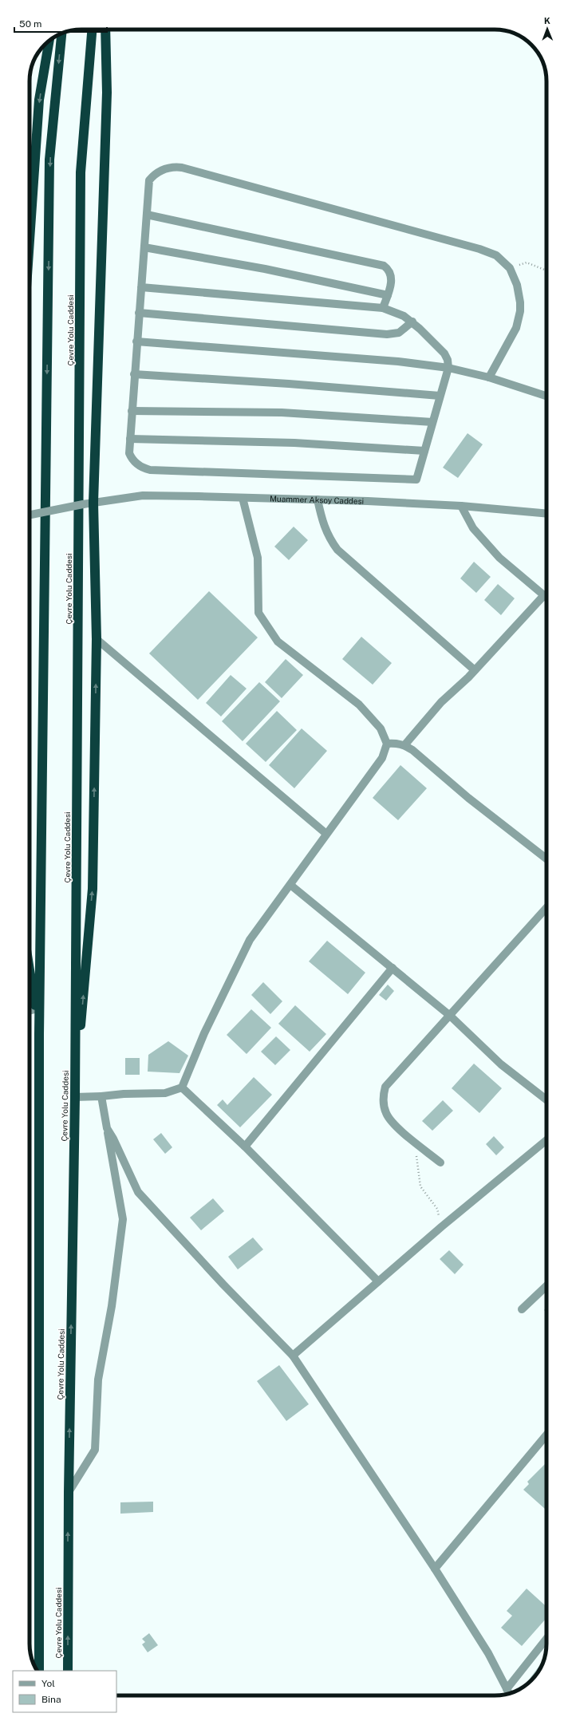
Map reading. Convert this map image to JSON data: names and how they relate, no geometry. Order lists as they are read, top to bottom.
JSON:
{
  "streets": {
    "highway": ["Çevre Yolu Caddesi"],
    "street": ["Muammer Aksoy Caddesi"]
  },
  "legend": ["Yol", "Bina"],
  "scale_bar": "50 m",
  "north": "top"
}
